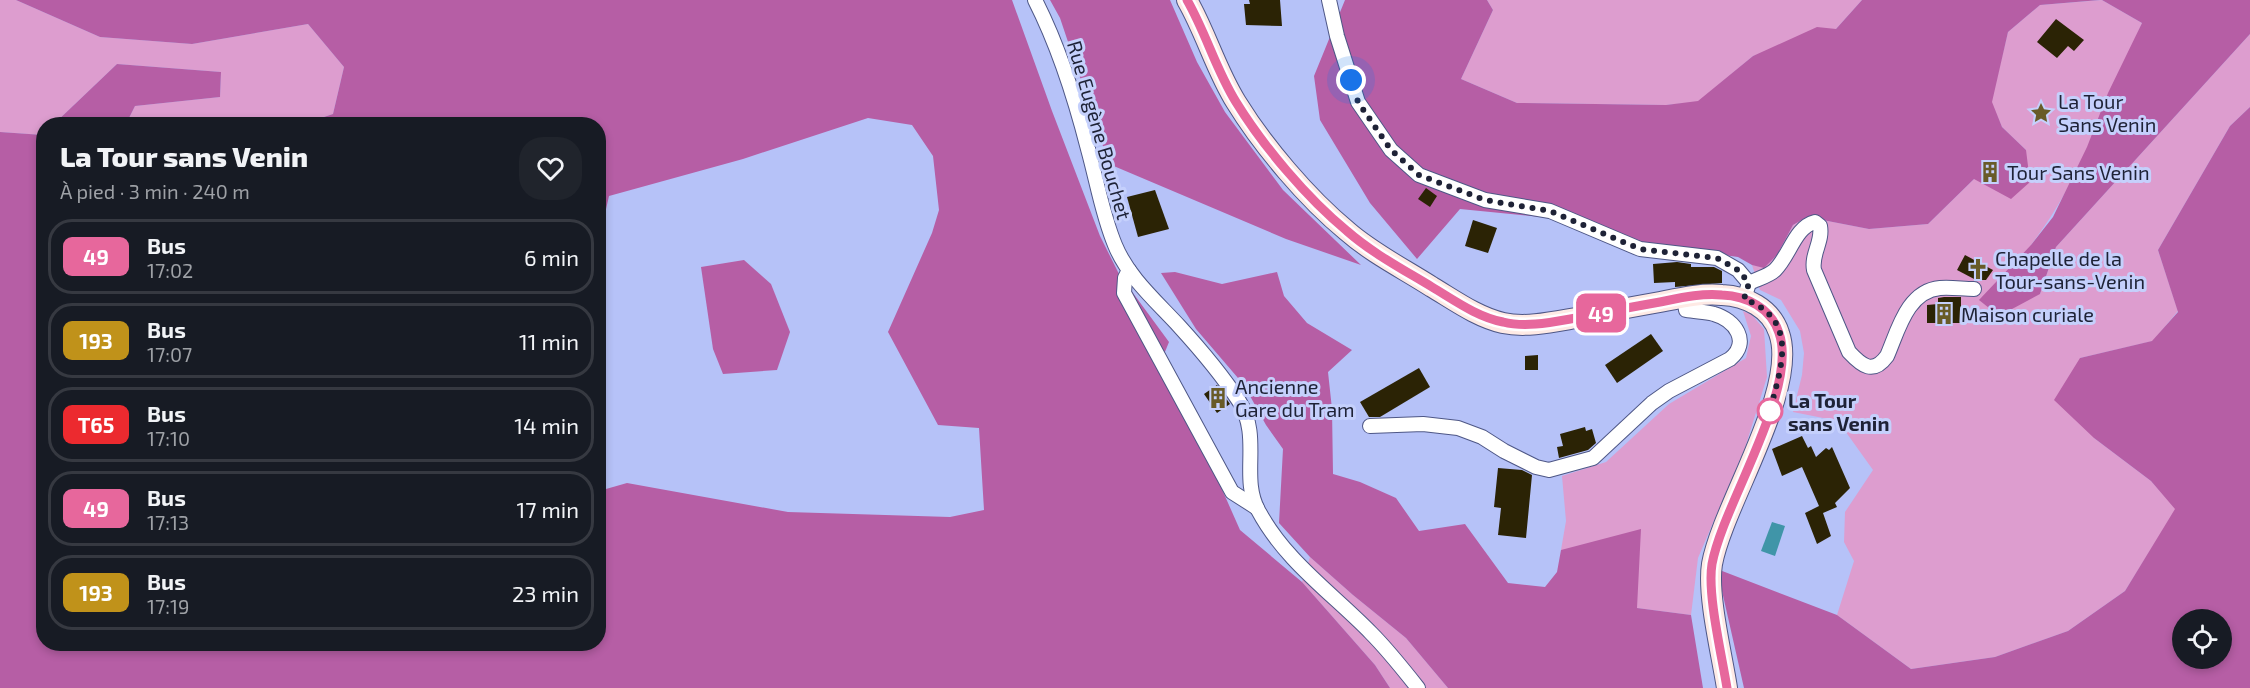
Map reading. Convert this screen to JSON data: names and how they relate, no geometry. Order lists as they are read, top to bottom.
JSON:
{
  "streets": {
    "street": ["Rue Eugène Bouchet"]
  },
  "places": {
    "place": ["La Tour Sans Venin"],
    "building": ["Tour Sans Venin", "Maison curiale", "Ancienne Gare du Tram"],
    "church": ["Chapelle de la Tour-sans-Venin"],
    "other": ["La Tour sans Venin"]
  },
  "lines": ["bus line 49"],
  "page": {
    "on_map": "49",
    "heading": ["La Tour sans Venin", "À pied · 3 min · 240 m"],
    "list": [
      {
        "mark": "49",
        "name": "Bus",
        "note": "17:02",
        "value": "6 min"
      },
      {
        "mark": "193",
        "name": "Bus",
        "note": "17:07",
        "value": "11 min"
      },
      {
        "mark": "T65",
        "name": "Bus",
        "note": "17:10",
        "value": "14 min"
      },
      {
        "mark": "49",
        "name": "Bus",
        "note": "17:13",
        "value": "17 min"
      },
      {
        "mark": "193",
        "name": "Bus",
        "note": "17:19",
        "value": "23 min"
      }
    ]
  }
}
